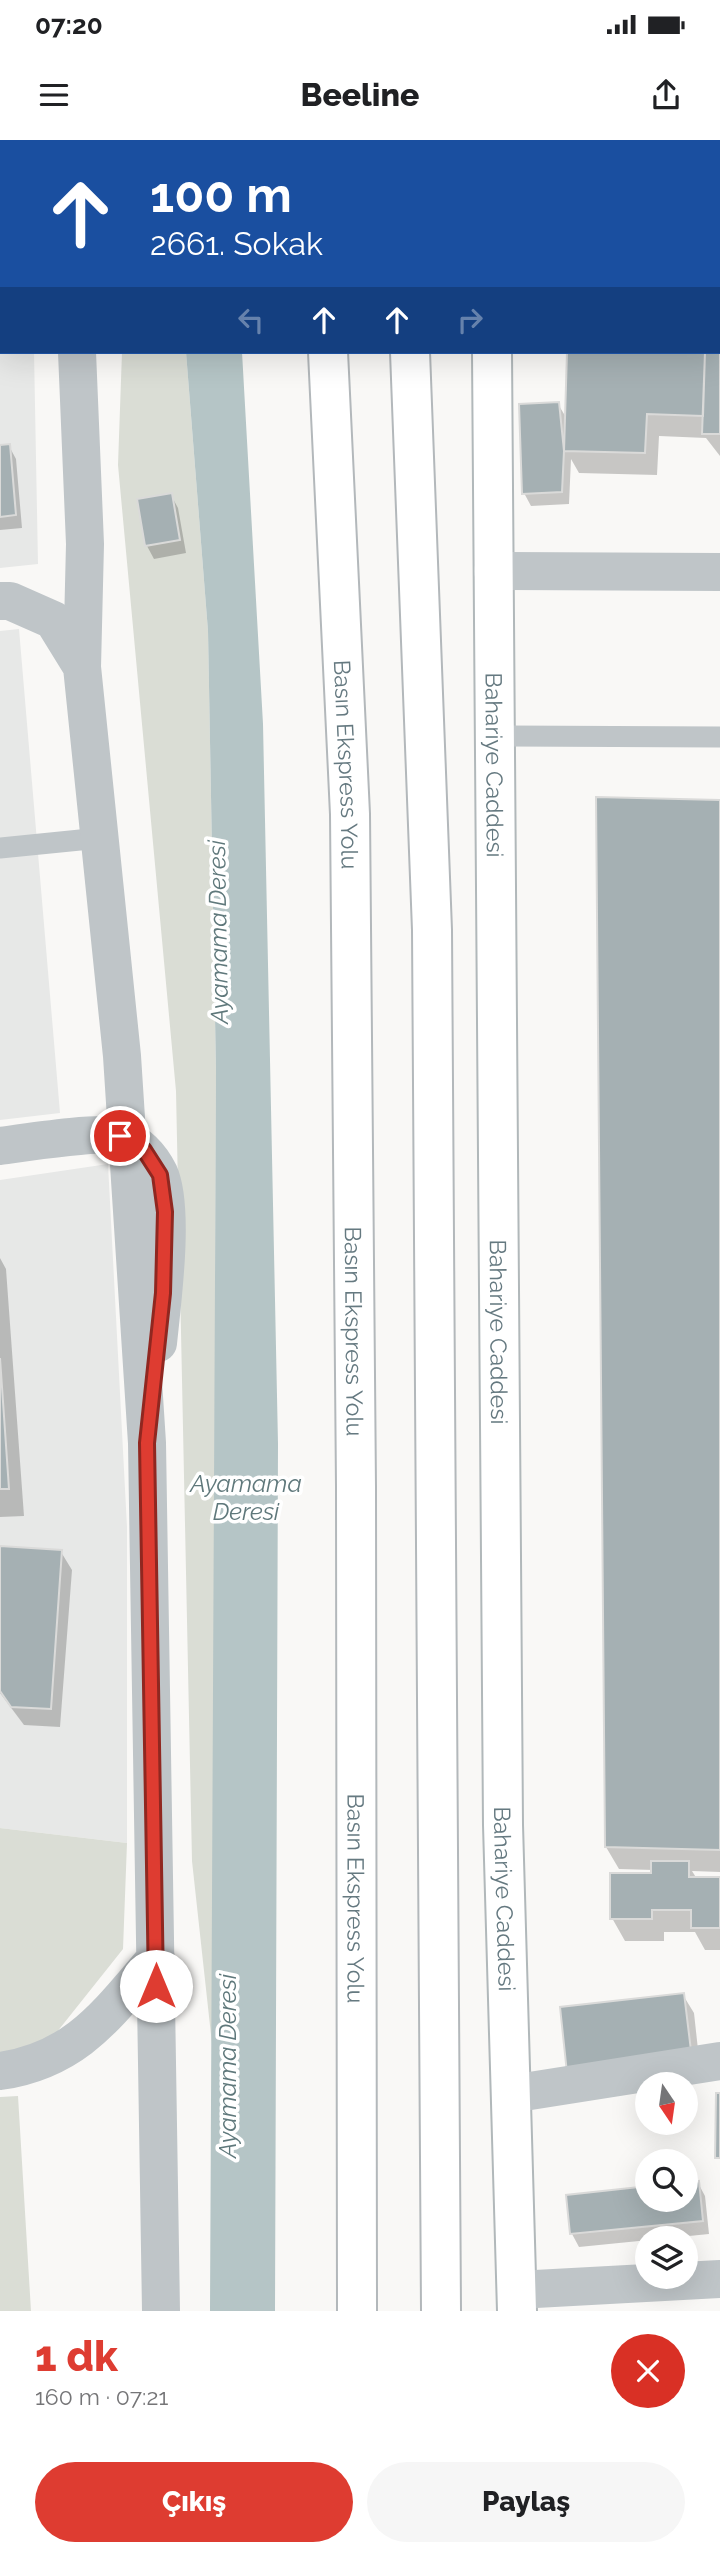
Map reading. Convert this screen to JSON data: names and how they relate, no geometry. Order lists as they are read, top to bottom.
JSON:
{
  "streets": {
    "main road": ["Basın Ekspress Yolu", "Bahariye Caddesi"]
  },
  "water": ["Ayamama Deresi"],
  "north": "bottom",
  "page": {
    "status": "07:20",
    "header": "Beeline",
    "turn": ["100 m", "2661. Sokak"],
    "heading": ["1 dk", "160 m · 07:21"],
    "buttons": ["Çıkış", "Paylaş"]
  }
}
